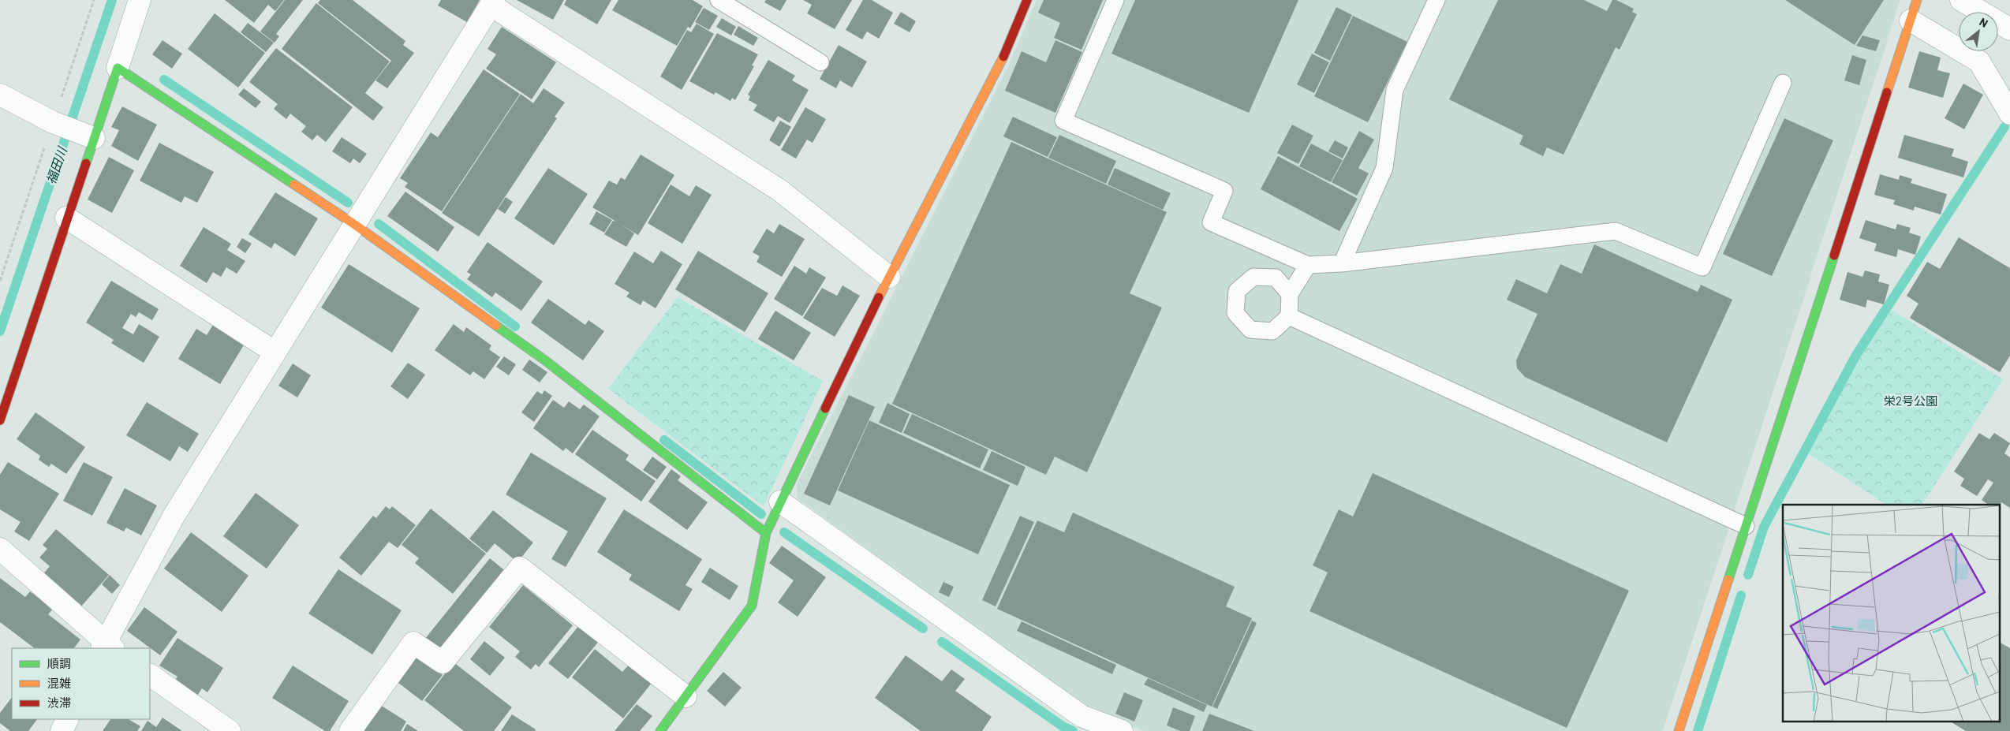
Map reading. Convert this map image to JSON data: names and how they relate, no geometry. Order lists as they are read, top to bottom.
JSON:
{
  "water": ["福田川"],
  "parks": ["栄2号公園"],
  "legend": ["順調", "混雑", "渋滞"],
  "north": "top right"
}
